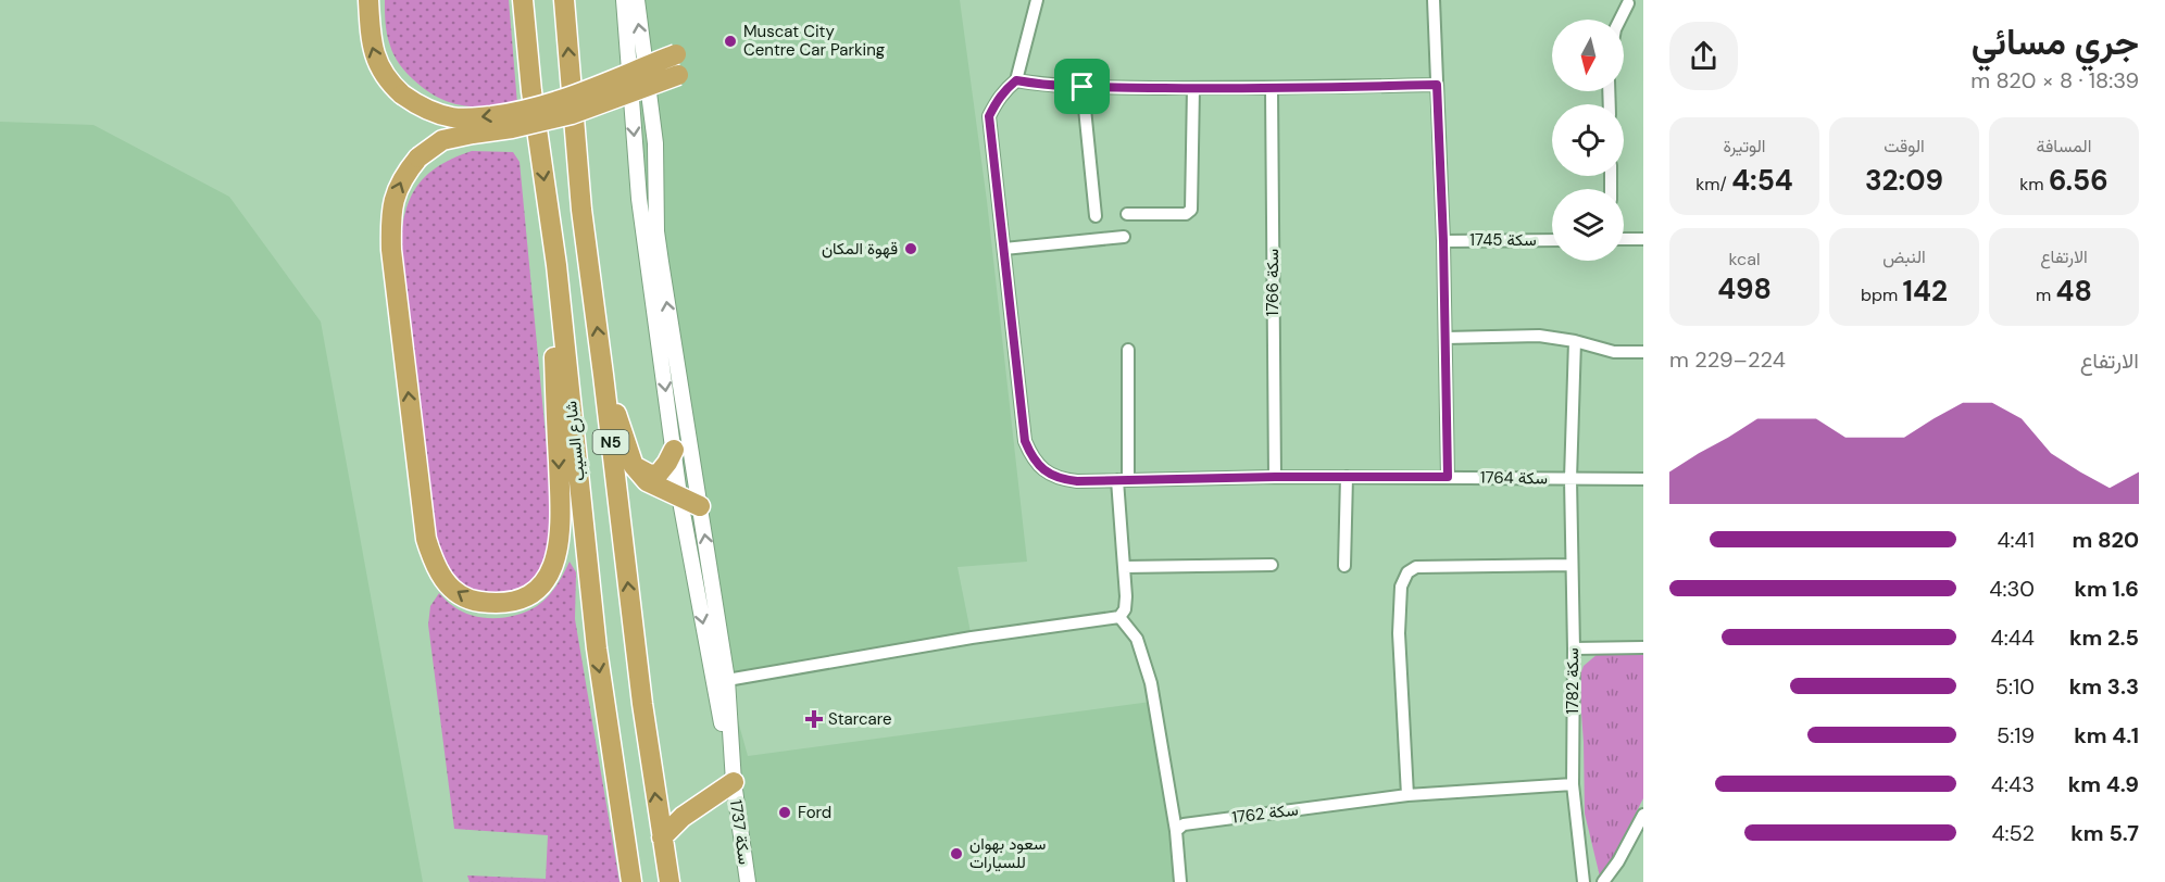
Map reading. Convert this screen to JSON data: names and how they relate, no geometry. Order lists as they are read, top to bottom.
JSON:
{
  "streets": {
    "highway": ["شارع السيب", "N5"],
    "street": [
      "سكة 1745",
      "سكة 1766",
      "سكة 1764",
      "سكة 1782",
      "سكة 1762",
      "سكة 1737"
    ]
  },
  "crossings": [
    ["سكة 1766", "سكة 1764"],
    ["سكة 1764", "سكة 1782"],
    ["سكة 1782", "سكة 1762"]
  ],
  "places": {
    "other": [
      "Muscat City Centre Car Parking",
      "قهوة المكان",
      "Ford",
      "سعود بهوان للسيارات"
    ],
    "health": ["Starcare"]
  },
  "north": "bottom",
  "page": {
    "heading": ["جري مسائي", "18:39 · 8 × 820 m"],
    "stats": [
      ["المسافة", "6.56 km"],
      ["الوقت", "32:09"],
      ["الوتيرة", "4:54 /km"],
      ["الارتفاع", "48 m"],
      ["النبض", "142 bpm"],
      ["kcal", "498"]
    ],
    "chart": ["الارتفاع", "224–229 m"],
    "list": [
      {
        "name": "820 m",
        "note": "4:41"
      },
      {
        "name": "1.6 km",
        "note": "4:30"
      },
      {
        "name": "2.5 km",
        "note": "4:44"
      },
      {
        "name": "3.3 km",
        "note": "5:10"
      },
      {
        "name": "4.1 km",
        "note": "5:19"
      },
      {
        "name": "4.9 km",
        "note": "4:43"
      },
      {
        "name": "5.7 km",
        "note": "4:52"
      }
    ]
  }
}
